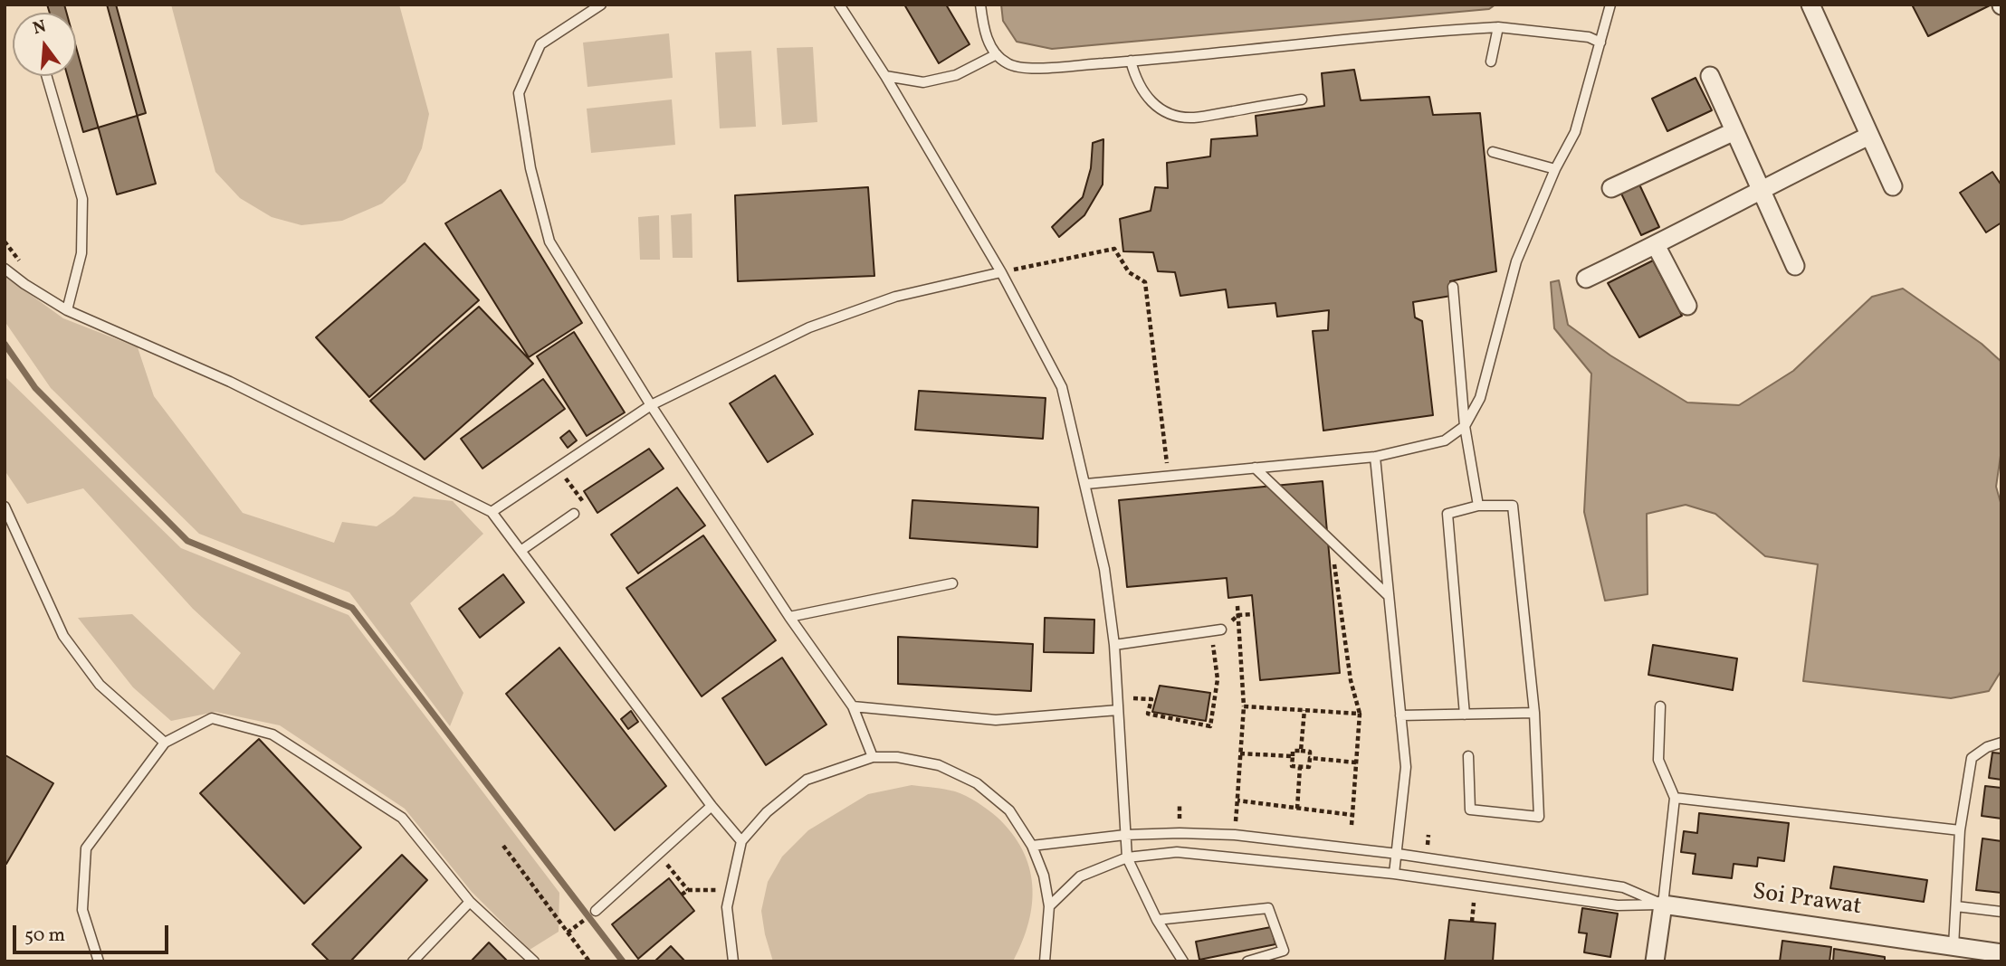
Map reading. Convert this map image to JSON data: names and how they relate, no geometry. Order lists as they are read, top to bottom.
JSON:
{
  "streets": {
    "street": ["Soi Prawat"]
  },
  "scale_bar": "50 m",
  "north": "top"
}
